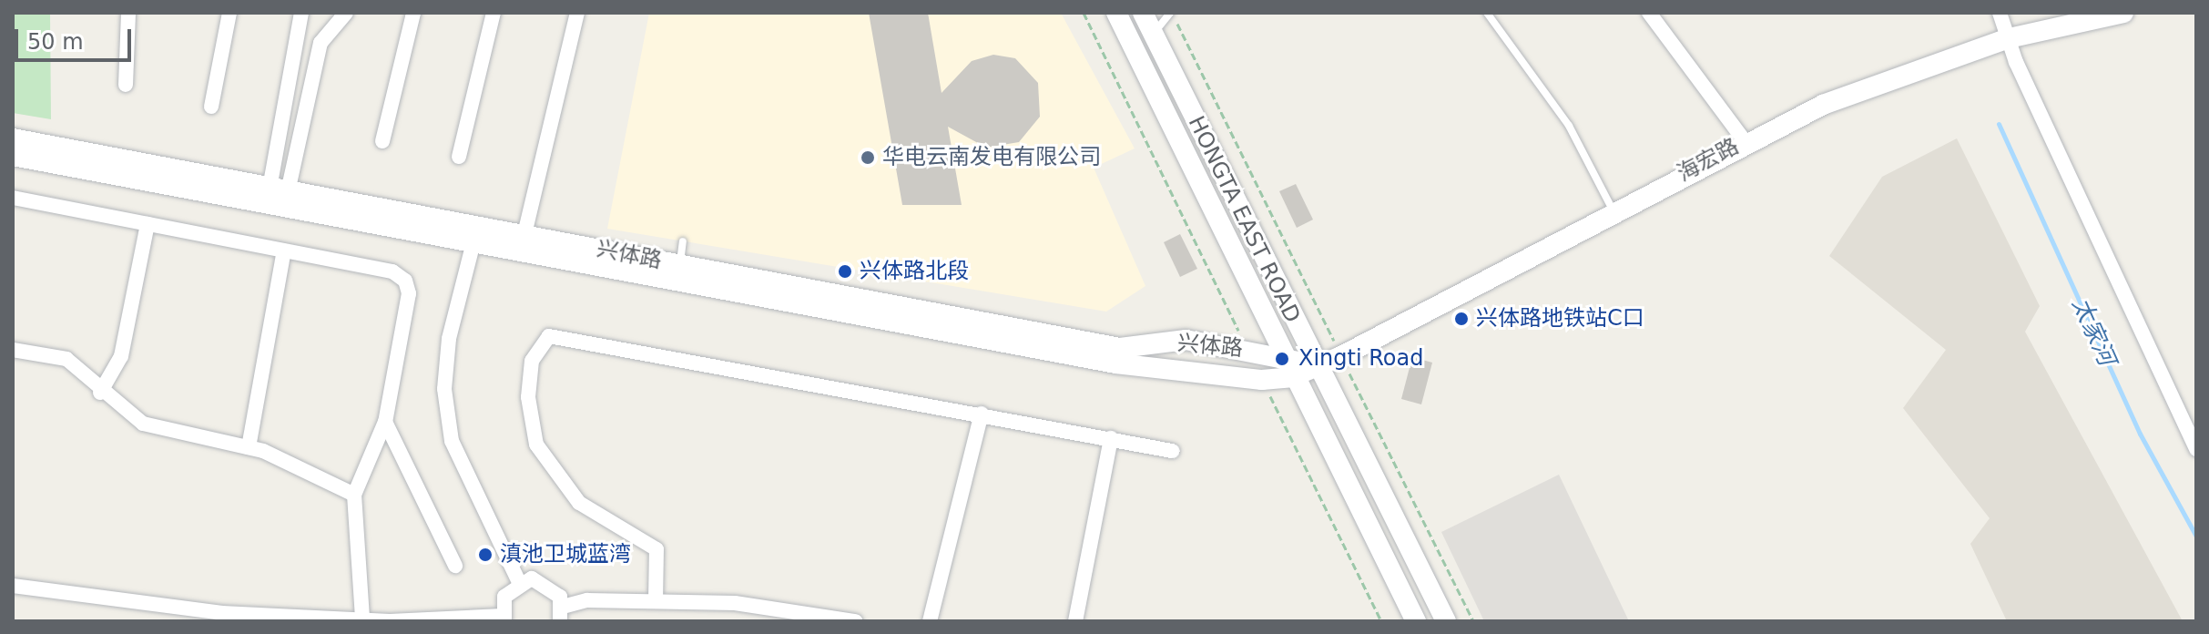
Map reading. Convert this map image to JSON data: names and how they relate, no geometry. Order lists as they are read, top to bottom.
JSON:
{
  "streets": {
    "street": ["海宏路", "HONGTA EAST ROAD", "兴体路"]
  },
  "crossings": [
    ["海宏路", "HONGTA EAST ROAD"],
    ["海宏路", "兴体路"],
    ["HONGTA EAST ROAD", "兴体路"]
  ],
  "water": ["太家河"],
  "places": [
    "华电云南发电有限公司",
    "兴体路北段",
    "兴体路地铁站C口",
    "Xingti Road",
    "滇池卫城蓝湾"
  ],
  "scale_bar": "50 m"
}
